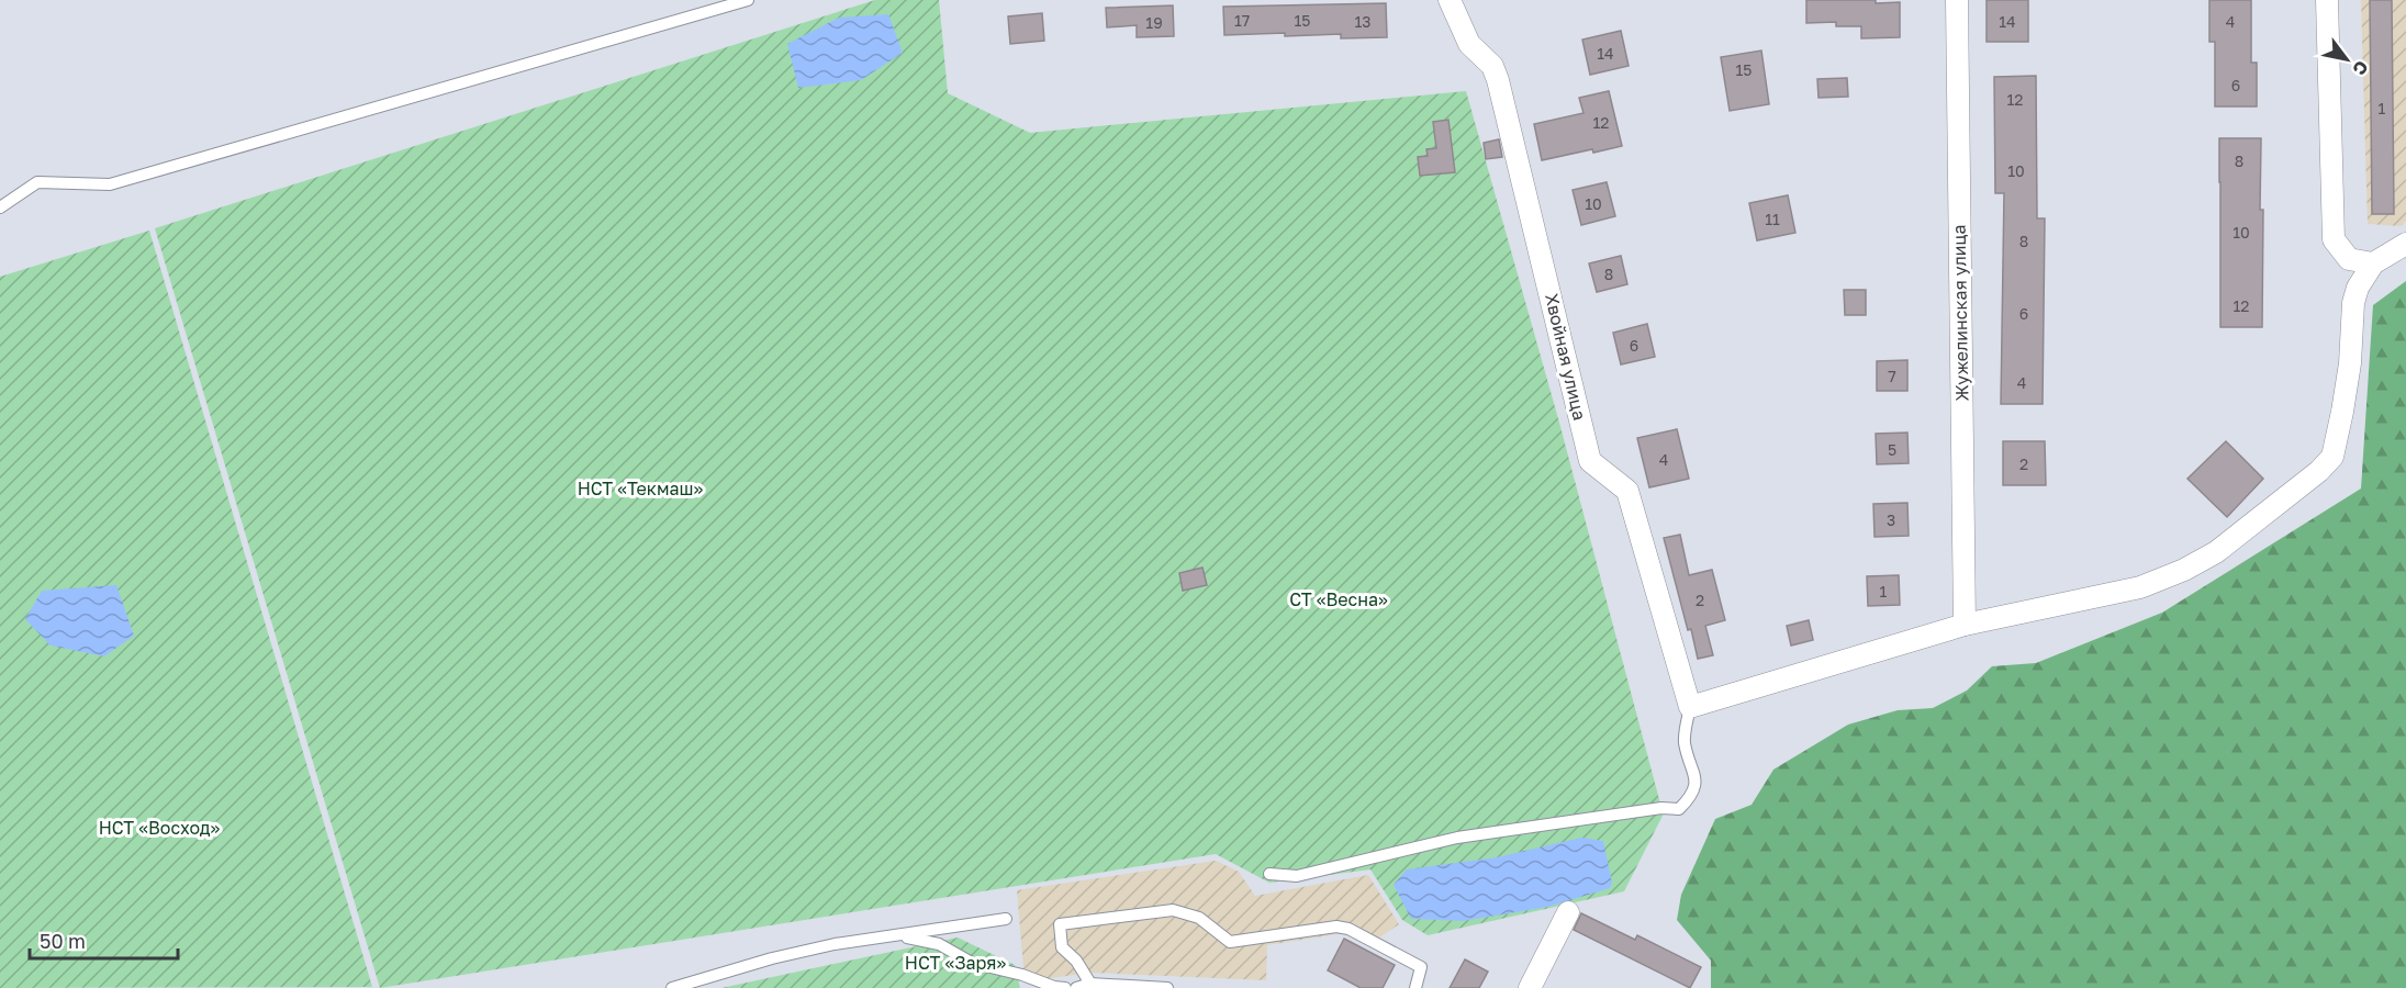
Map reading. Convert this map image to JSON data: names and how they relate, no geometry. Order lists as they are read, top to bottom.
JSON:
{
  "streets": {
    "street": ["Жужелинская улица", "Хвойная улица"]
  },
  "parks": [
    "НСТ «Текмаш»",
    "СТ «Весна»",
    "НСТ «Восход»",
    "НСТ «Заря»"
  ],
  "house_numbers": [
    "17",
    "15",
    "13",
    "14",
    "4",
    "19",
    "14",
    "15",
    "6",
    "12",
    "1",
    "12",
    "8",
    "10",
    "10",
    "11",
    "10",
    "8",
    "8",
    "12",
    "6",
    "6",
    "7",
    "4",
    "5",
    "4",
    "2",
    "3",
    "1",
    "2"
  ],
  "scale_bar": "50 m",
  "north": "bottom right"
}
